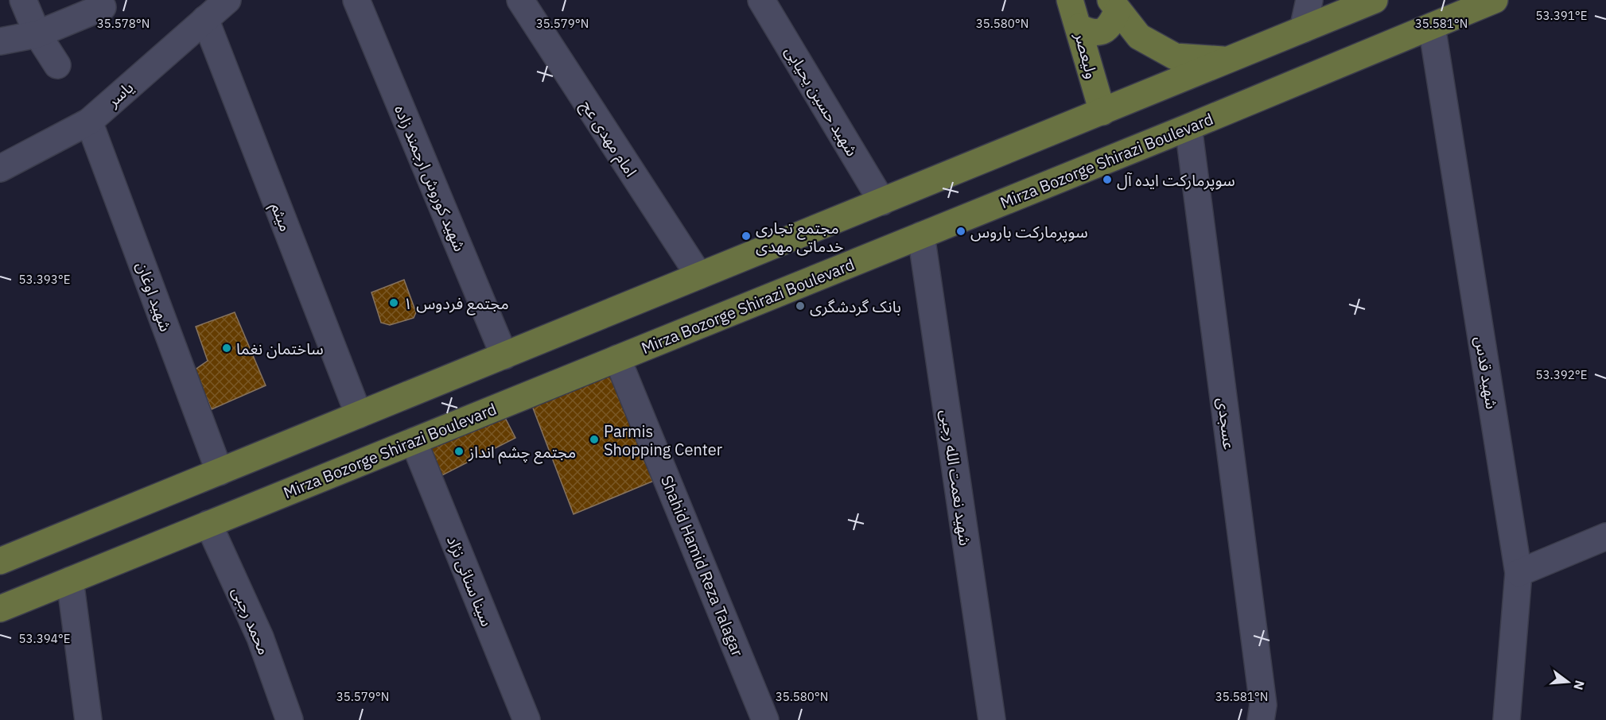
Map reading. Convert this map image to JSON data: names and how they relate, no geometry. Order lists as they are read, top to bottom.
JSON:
{
  "streets": {
    "main road": ["ولیعصر", "Mirza Bozorge Shirazi Boulevard"],
    "street": [
      "یاسر",
      "شهید حسین یحیایی",
      "امام مهدی عج",
      "شهید کوروش ارجمند زاده",
      "میثم",
      "شهید اوغان",
      "شهید قدس",
      "عسجدی",
      "شهید نعمت الله رجبی",
      "Shahid Hamid Reza Talagar",
      "سینا سنائی نژاد",
      "محمد رجبی"
    ]
  },
  "crossings": [
    ["یاسر", "میثم"],
    ["یاسر", "شهید اوغان"],
    ["Mirza Bozorge Shirazi Boulevard", "شهید قدس"],
    ["Mirza Bozorge Shirazi Boulevard", "عسجدی"],
    ["Mirza Bozorge Shirazi Boulevard", "شهید نعمت الله رجبی"],
    ["Mirza Bozorge Shirazi Boulevard", "Shahid Hamid Reza Talagar"],
    ["Mirza Bozorge Shirazi Boulevard", "سینا سنائی نژاد"],
    ["Mirza Bozorge Shirazi Boulevard", "محمد رجبی"]
  ],
  "places": [
    "سوپرمارکت ایده آل",
    "سوپرمارکت باروس",
    "مجتمع تجاری خدماتی مهدی",
    "مجتمع فردوس ۱",
    "بانک گردشگری",
    "ساختمان نغما",
    "Parmis Shopping Center",
    "مجتمع چشم انداز"
  ],
  "north": "right",
  "coordinates": [
    "53.391°E",
    "35.578°N",
    "35.579°N",
    "35.580°N",
    "35.581°N",
    "53.393°E",
    "53.392°E",
    "53.394°E"
  ]
}
